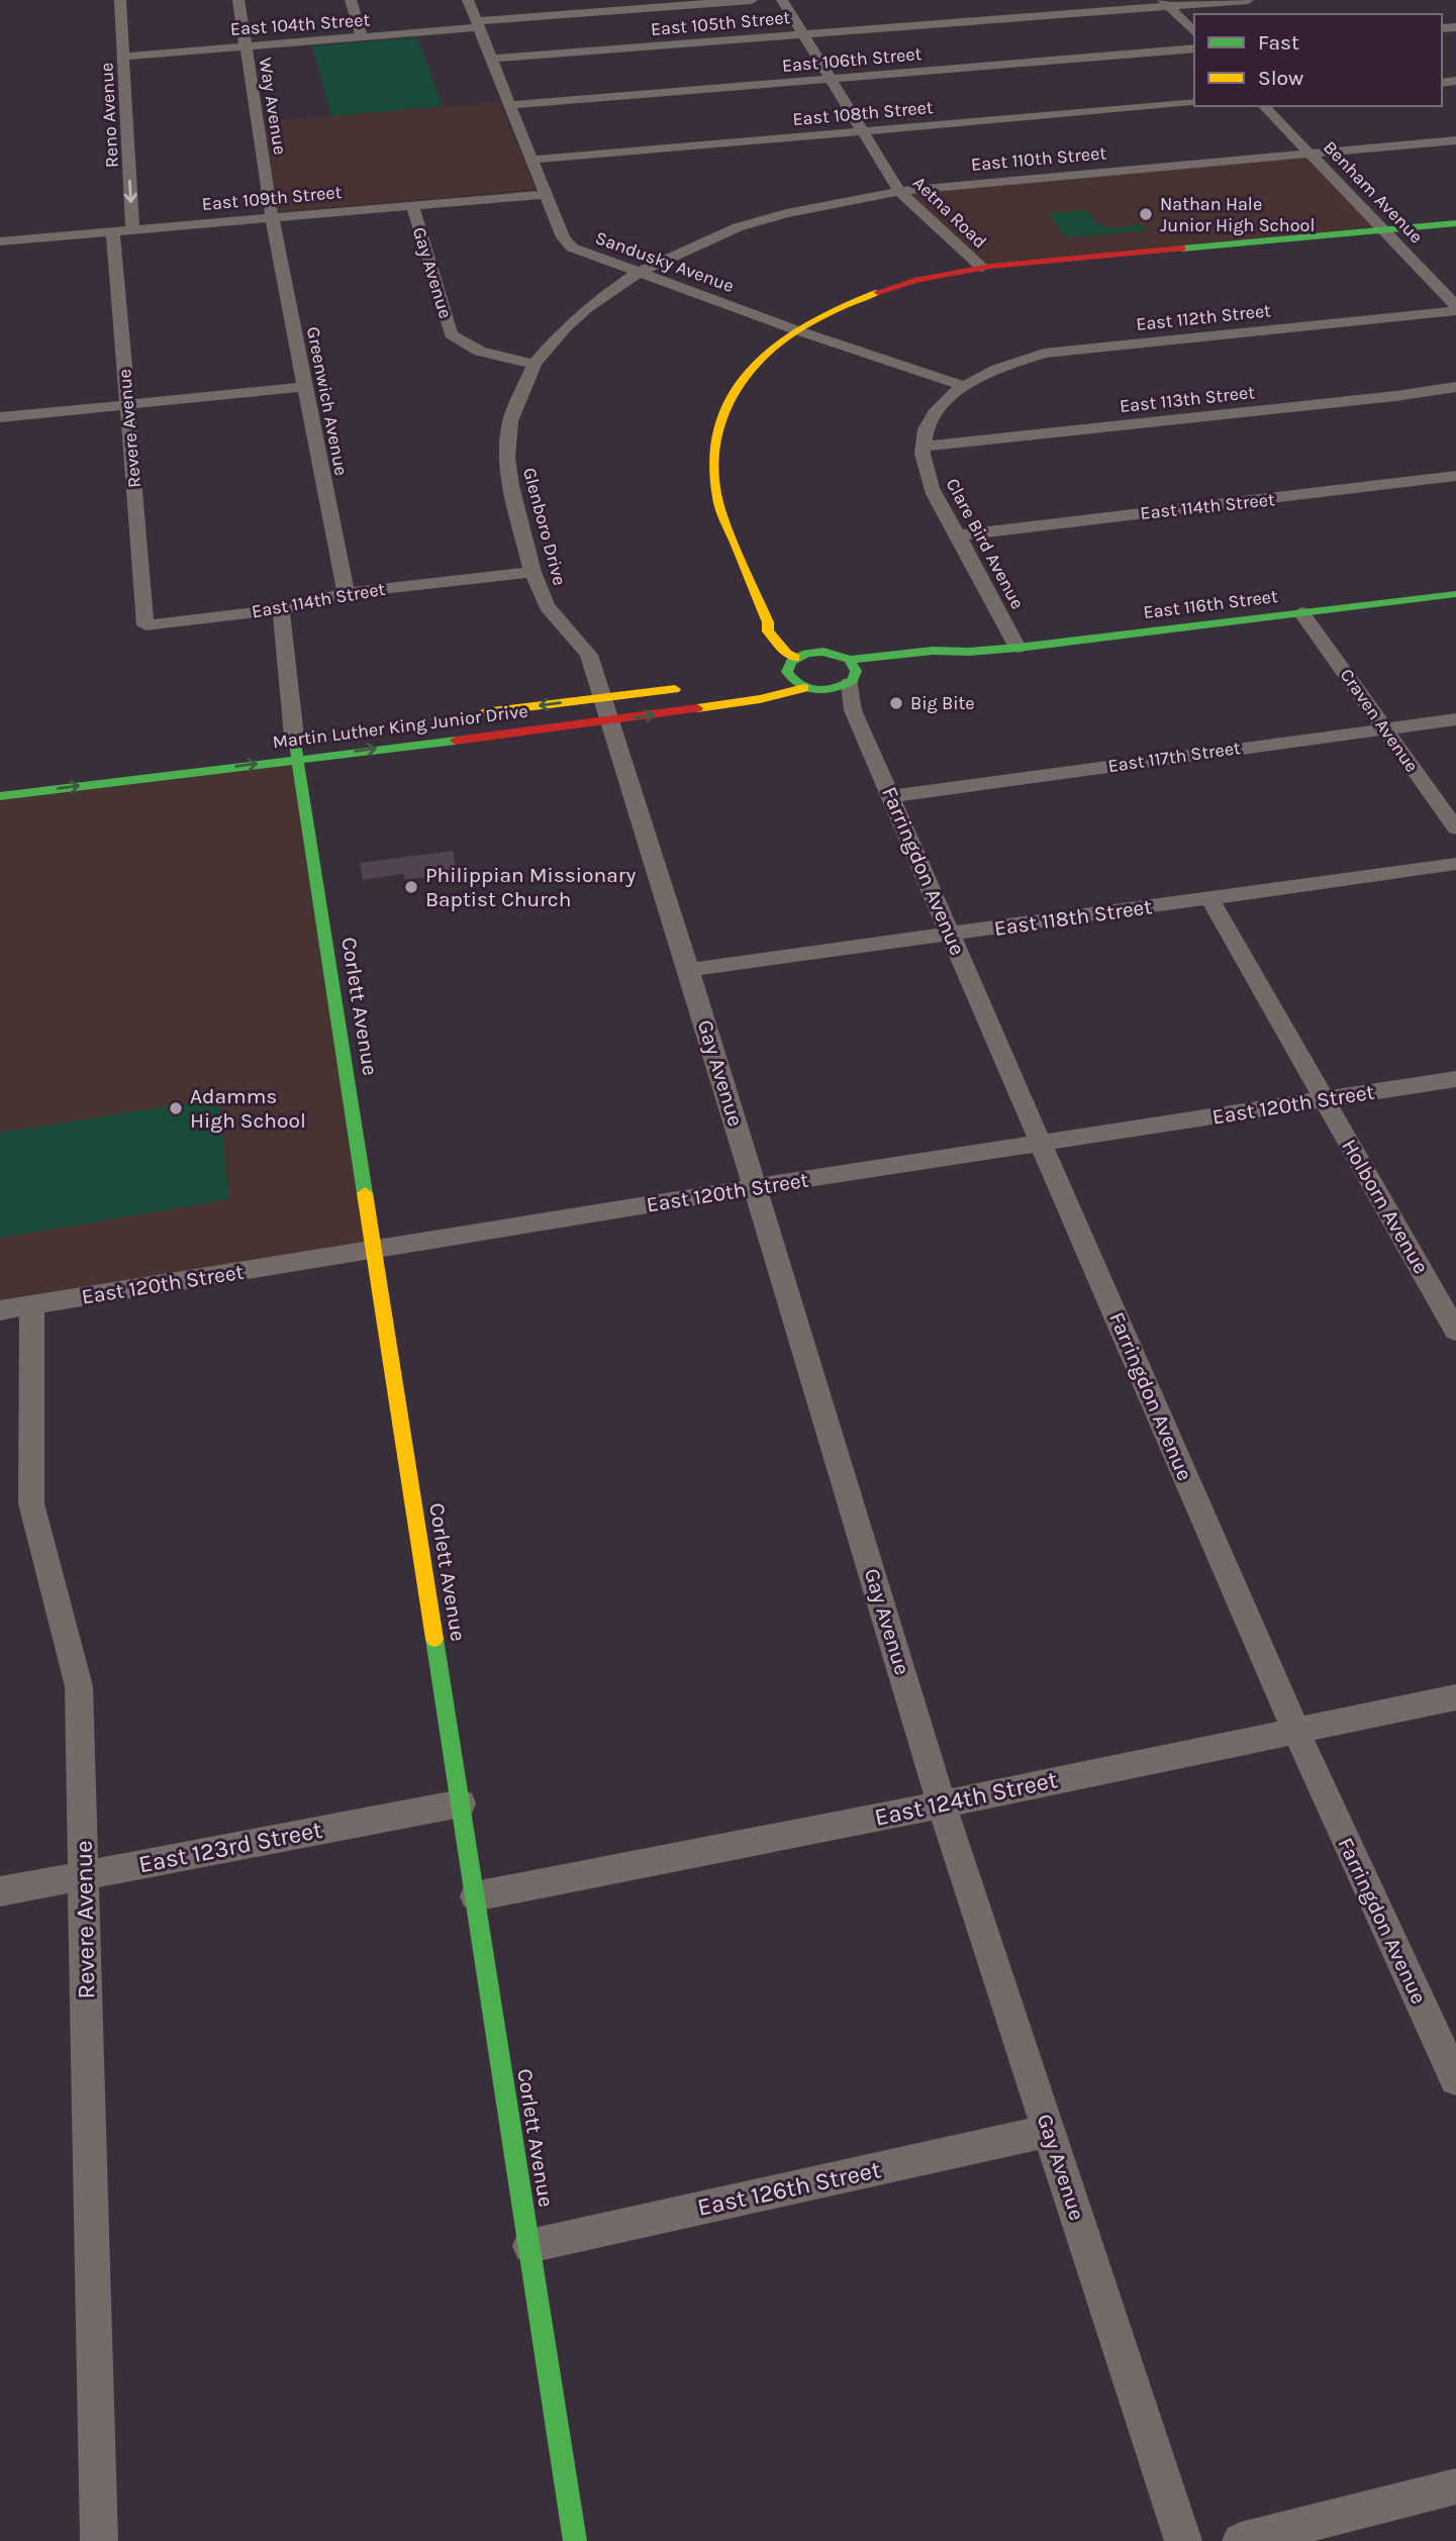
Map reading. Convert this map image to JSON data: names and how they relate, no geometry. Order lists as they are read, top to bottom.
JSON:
{
  "streets": {
    "street": [
      "East 105th Street",
      "East 104th Street",
      "East 106th Street",
      "Way Avenue",
      "East 108th Street",
      "Reno Avenue",
      "East 110th Street",
      "Benham Avenue",
      "East 109th Street",
      "Aetna Road",
      "Sandusky Avenue",
      "Gay Avenue",
      "East 112th Street",
      "East 113th Street",
      "Greenwich Avenue",
      "Revere Avenue",
      "East 114th Street",
      "Glenboro Drive",
      "Clare Bird Avenue",
      "East 116th Street",
      "Craven Avenue",
      "Martin Luther King Junior Drive",
      "East 117th Street",
      "Farringdon Avenue",
      "East 118th Street",
      "Corlett Avenue",
      "East 120th Street",
      "Holborn Avenue",
      "East 124th Street",
      "East 123rd Street",
      "East 126th Street"
    ]
  },
  "crossings": [
    ["East 105th Street", "Aetna Road"],
    ["East 105th Street", "Sandusky Avenue"],
    ["East 104th Street", "Way Avenue"],
    ["East 104th Street", "Reno Avenue"],
    ["East 104th Street", "Sandusky Avenue"],
    ["East 106th Street", "Aetna Road"],
    ["East 106th Street", "Sandusky Avenue"],
    ["Way Avenue", "East 109th Street"],
    ["Way Avenue", "Greenwich Avenue"],
    ["East 108th Street", "Aetna Road"],
    ["East 108th Street", "Sandusky Avenue"],
    ["Reno Avenue", "East 109th Street"],
    ["East 110th Street", "Benham Avenue"],
    ["East 110th Street", "Aetna Road"],
    ["East 110th Street", "Sandusky Avenue"],
    ["East 110th Street", "Glenboro Drive"],
    ["East 109th Street", "Sandusky Avenue"],
    ["East 109th Street", "Gay Avenue"],
    ["East 109th Street", "Greenwich Avenue"],
    ["East 109th Street", "Revere Avenue"],
    ["Sandusky Avenue", "East 112th Street"],
    ["Sandusky Avenue", "Glenboro Drive"],
    ["Gay Avenue", "Glenboro Drive"],
    ["Gay Avenue", "Martin Luther King Junior Drive"],
    ["Gay Avenue", "East 118th Street"],
    ["Gay Avenue", "East 120th Street"],
    ["Gay Avenue", "East 124th Street"],
    ["Gay Avenue", "East 126th Street"],
    ["East 113th Street", "Clare Bird Avenue"],
    ["Greenwich Avenue", "East 114th Street"],
    ["Revere Avenue", "East 114th Street"],
    ["Revere Avenue", "East 120th Street"],
    ["Revere Avenue", "East 123rd Street"],
    ["East 114th Street", "Glenboro Drive"],
    ["East 114th Street", "Clare Bird Avenue"],
    ["East 114th Street", "Corlett Avenue"],
    ["Glenboro Drive", "Martin Luther King Junior Drive"],
    ["Clare Bird Avenue", "East 116th Street"],
    ["East 116th Street", "Craven Avenue"],
    ["East 116th Street", "Martin Luther King Junior Drive"],
    ["East 116th Street", "Farringdon Avenue"],
    ["Craven Avenue", "East 117th Street"],
    ["Martin Luther King Junior Drive", "Farringdon Avenue"],
    ["Martin Luther King Junior Drive", "Corlett Avenue"],
    ["East 117th Street", "Farringdon Avenue"],
    ["Farringdon Avenue", "East 118th Street"],
    ["Farringdon Avenue", "East 120th Street"],
    ["Farringdon Avenue", "East 124th Street"],
    ["East 118th Street", "Holborn Avenue"],
    ["Corlett Avenue", "East 120th Street"],
    ["Corlett Avenue", "East 124th Street"],
    ["Corlett Avenue", "East 123rd Street"],
    ["Corlett Avenue", "East 126th Street"],
    ["East 120th Street", "Holborn Avenue"]
  ],
  "one_way": ["Reno Avenue"],
  "places": [
    "Nathan Hale Junior High School",
    "Big Bite",
    "Philippian Missionary Baptist Church",
    "Adamms High School"
  ],
  "legend": ["Fast", "Slow"]
}
